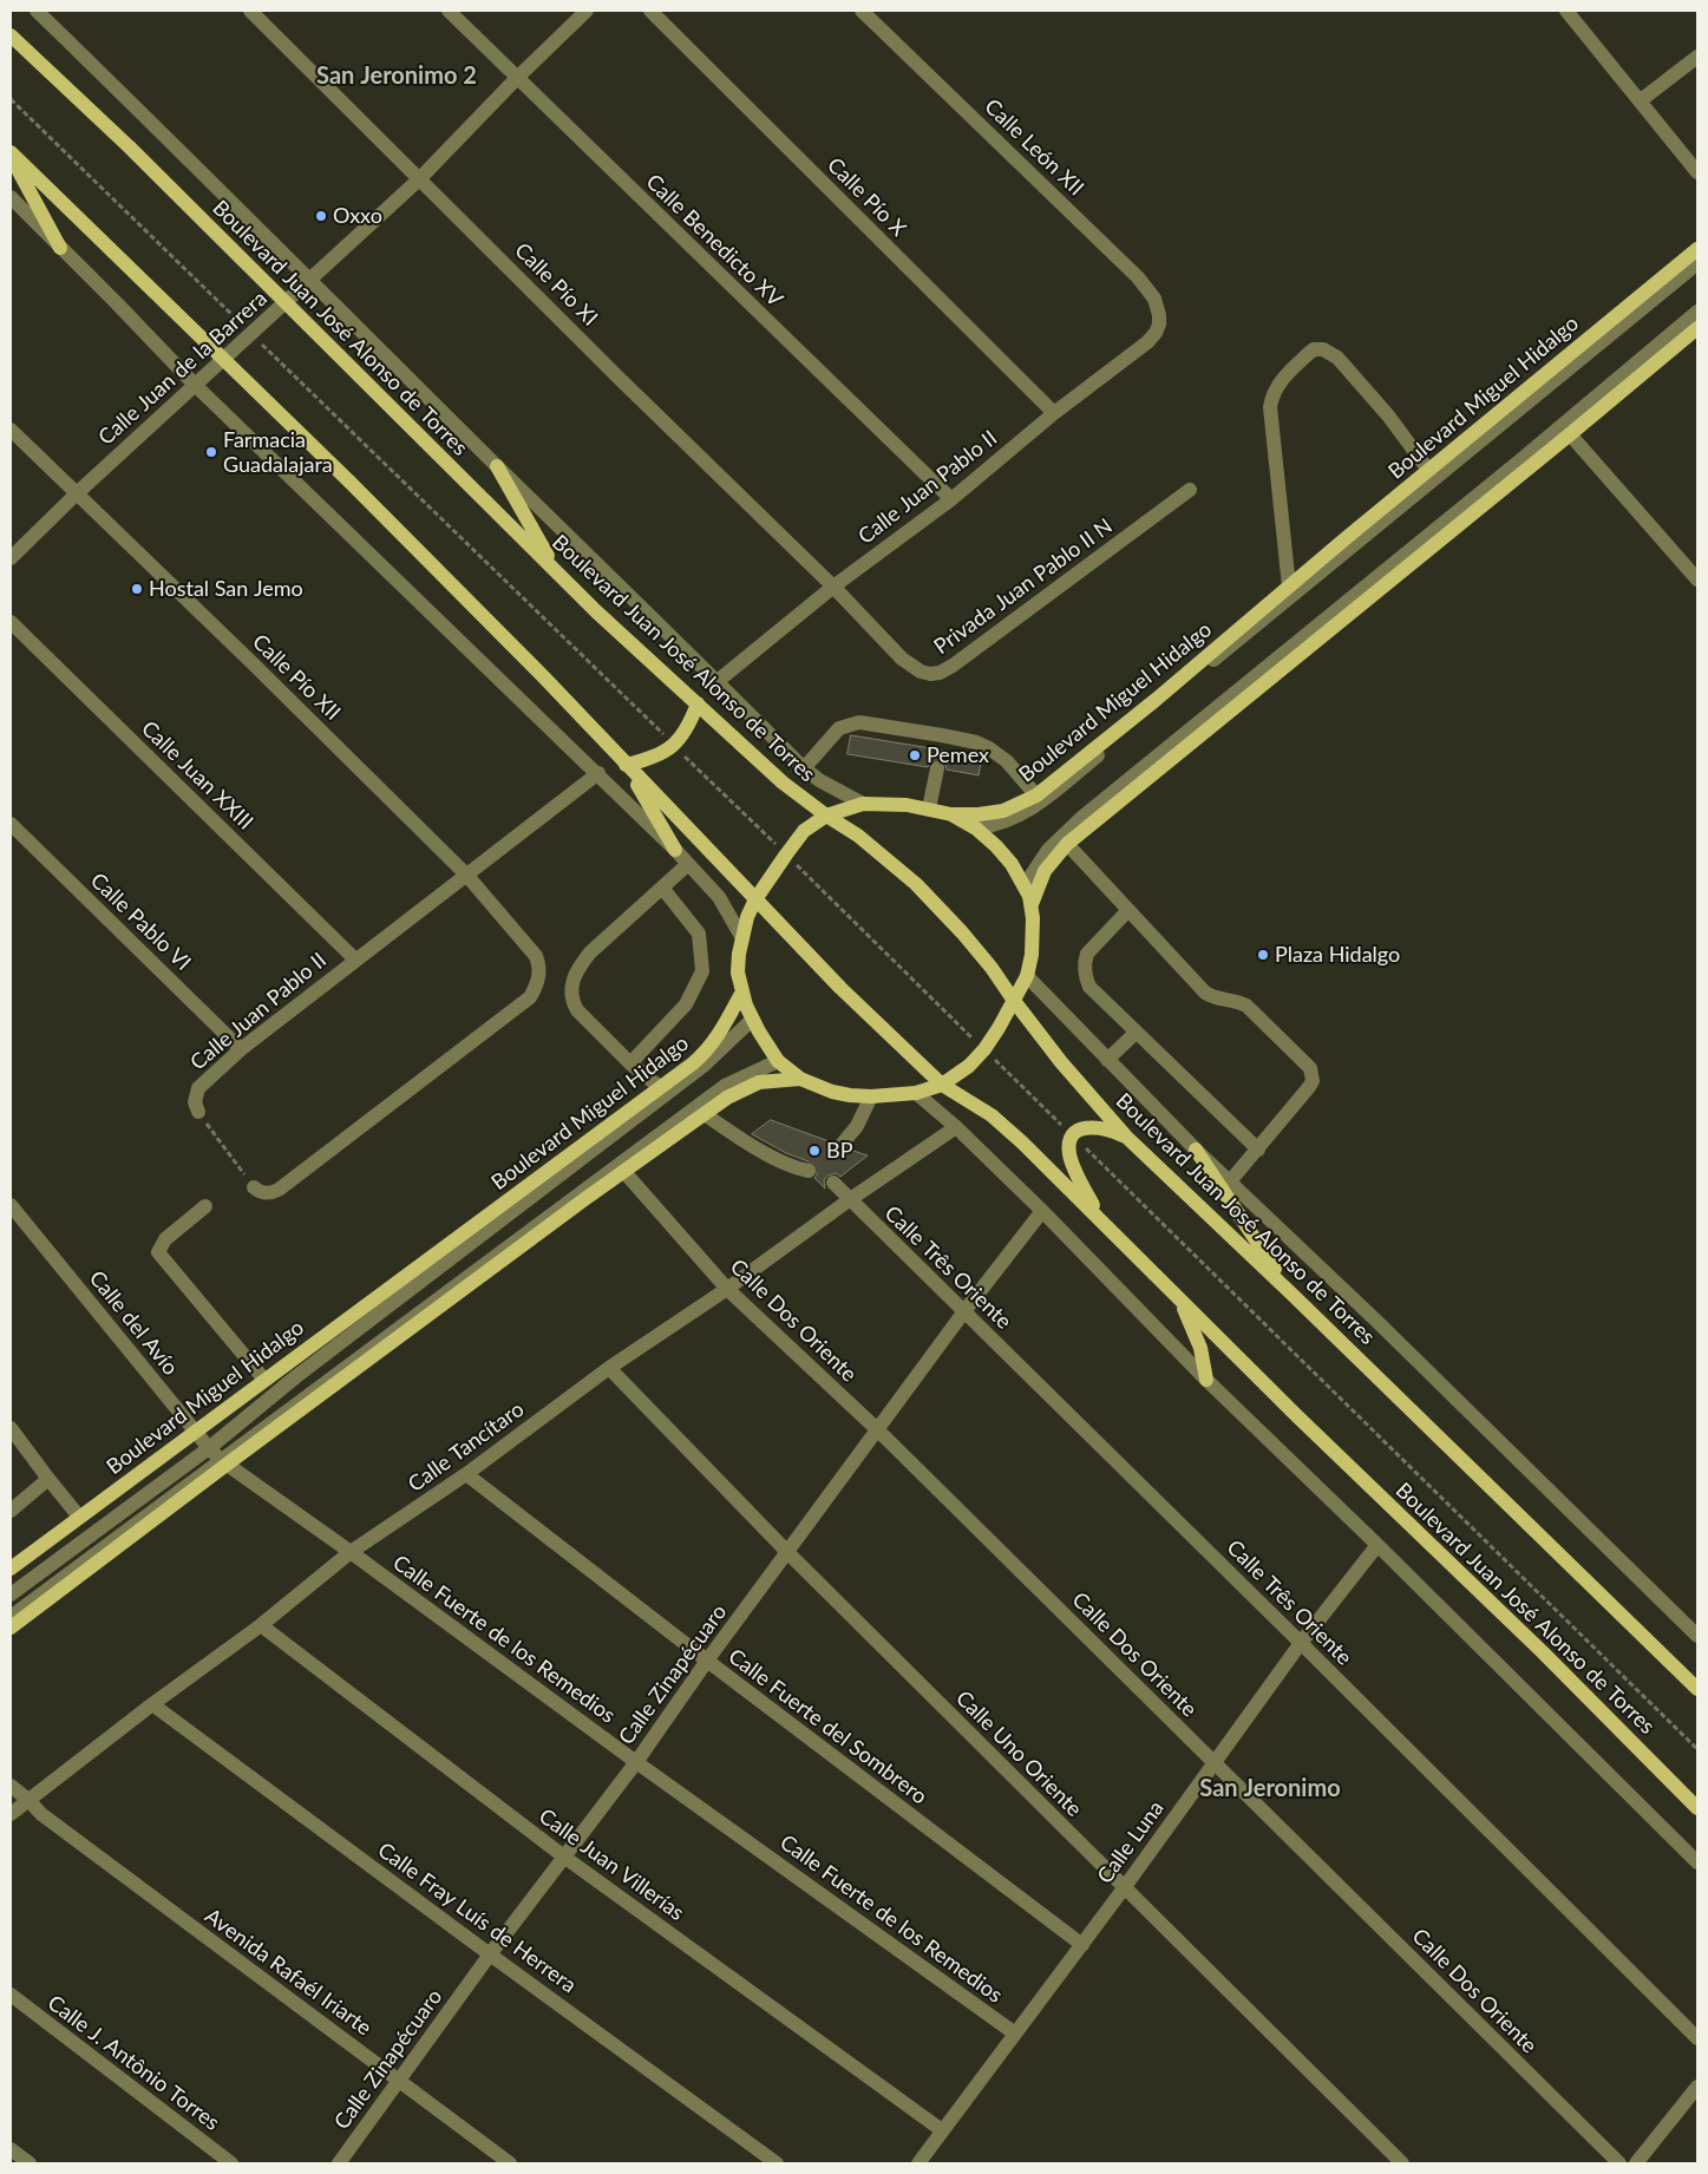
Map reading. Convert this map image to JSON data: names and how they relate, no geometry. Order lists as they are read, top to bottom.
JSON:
{
  "streets": {
    "main road": ["Boulevard Juan José Alonso de Torres", "Boulevard Miguel Hidalgo"],
    "street": [
      "Calle León XII",
      "Calle Pío X",
      "Calle Benedicto XV",
      "Calle Pío XI",
      "Calle Juan de la Barrera",
      "Calle Juan Pablo II",
      "Privada Juan Pablo II N",
      "Calle Pío XII",
      "Calle Juan XXIII",
      "Calle Pablo VI",
      "Calle Três Oriente",
      "Calle Dos Oriente",
      "Calle del Avío",
      "Calle Tancítaro",
      "Calle Fuerte de los Remedios",
      "Calle Zinapécuaro",
      "Calle Fuerte del Sombrero",
      "Calle Uno Oriente",
      "Calle Luna",
      "Calle Juan Villerías",
      "Calle Fray Luís de Herrera",
      "Avenida Rafaél Iriarte",
      "Calle J. Antônio Torres"
    ]
  },
  "crossings": [
    ["Calle León XII", "Calle Juan Pablo II"],
    ["Calle Pío X", "Calle Juan Pablo II"],
    ["Calle Benedicto XV", "Calle Juan de la Barrera"],
    ["Calle Benedicto XV", "Calle Juan Pablo II"],
    ["Calle Pío XI", "Calle Juan de la Barrera"],
    ["Calle Pío XI", "Calle Juan Pablo II"],
    ["Calle Pío XI", "Privada Juan Pablo II N"],
    ["Boulevard Juan José Alonso de Torres", "Calle Juan de la Barrera"],
    ["Boulevard Juan José Alonso de Torres", "Boulevard Miguel Hidalgo"],
    ["Boulevard Juan José Alonso de Torres", "Calle Juan Pablo II"],
    ["Calle Juan de la Barrera", "Calle Pío XII"],
    ["Boulevard Miguel Hidalgo", "Calle del Avío"],
    ["Calle Juan Pablo II", "Privada Juan Pablo II N"],
    ["Calle Juan Pablo II", "Calle Pío XII"],
    ["Calle Juan Pablo II", "Calle Juan XXIII"],
    ["Calle Juan Pablo II", "Calle Pablo VI"],
    ["Calle Três Oriente", "Calle Tancítaro"],
    ["Calle Três Oriente", "Calle Zinapécuaro"],
    ["Calle Três Oriente", "Calle Luna"],
    ["Calle Dos Oriente", "Calle Tancítaro"],
    ["Calle Dos Oriente", "Calle Zinapécuaro"],
    ["Calle Dos Oriente", "Calle Luna"],
    ["Calle del Avío", "Calle Fuerte de los Remedios"],
    ["Calle Tancítaro", "Calle Fuerte de los Remedios"],
    ["Calle Tancítaro", "Calle Fuerte del Sombrero"],
    ["Calle Tancítaro", "Calle Uno Oriente"],
    ["Calle Tancítaro", "Calle Juan Villerías"],
    ["Calle Tancítaro", "Calle Fray Luís de Herrera"],
    ["Calle Tancítaro", "Avenida Rafaél Iriarte"],
    ["Calle Fuerte de los Remedios", "Calle Zinapécuaro"],
    ["Calle Fuerte de los Remedios", "Calle Luna"],
    ["Calle Zinapécuaro", "Calle Fuerte del Sombrero"],
    ["Calle Zinapécuaro", "Calle Uno Oriente"],
    ["Calle Zinapécuaro", "Calle Juan Villerías"],
    ["Calle Zinapécuaro", "Calle Fray Luís de Herrera"],
    ["Calle Zinapécuaro", "Avenida Rafaél Iriarte"],
    ["Calle Fuerte del Sombrero", "Calle Luna"],
    ["Calle Uno Oriente", "Calle Luna"],
    ["Calle Luna", "Calle Juan Villerías"]
  ],
  "districts": ["San Jeronimo 2", "San Jeronimo"],
  "places": [
    "Oxxo",
    "Farmacia Guadalajara",
    "Hostal San Jemo",
    "Pemex",
    "Plaza Hidalgo",
    "BP"
  ]
}
